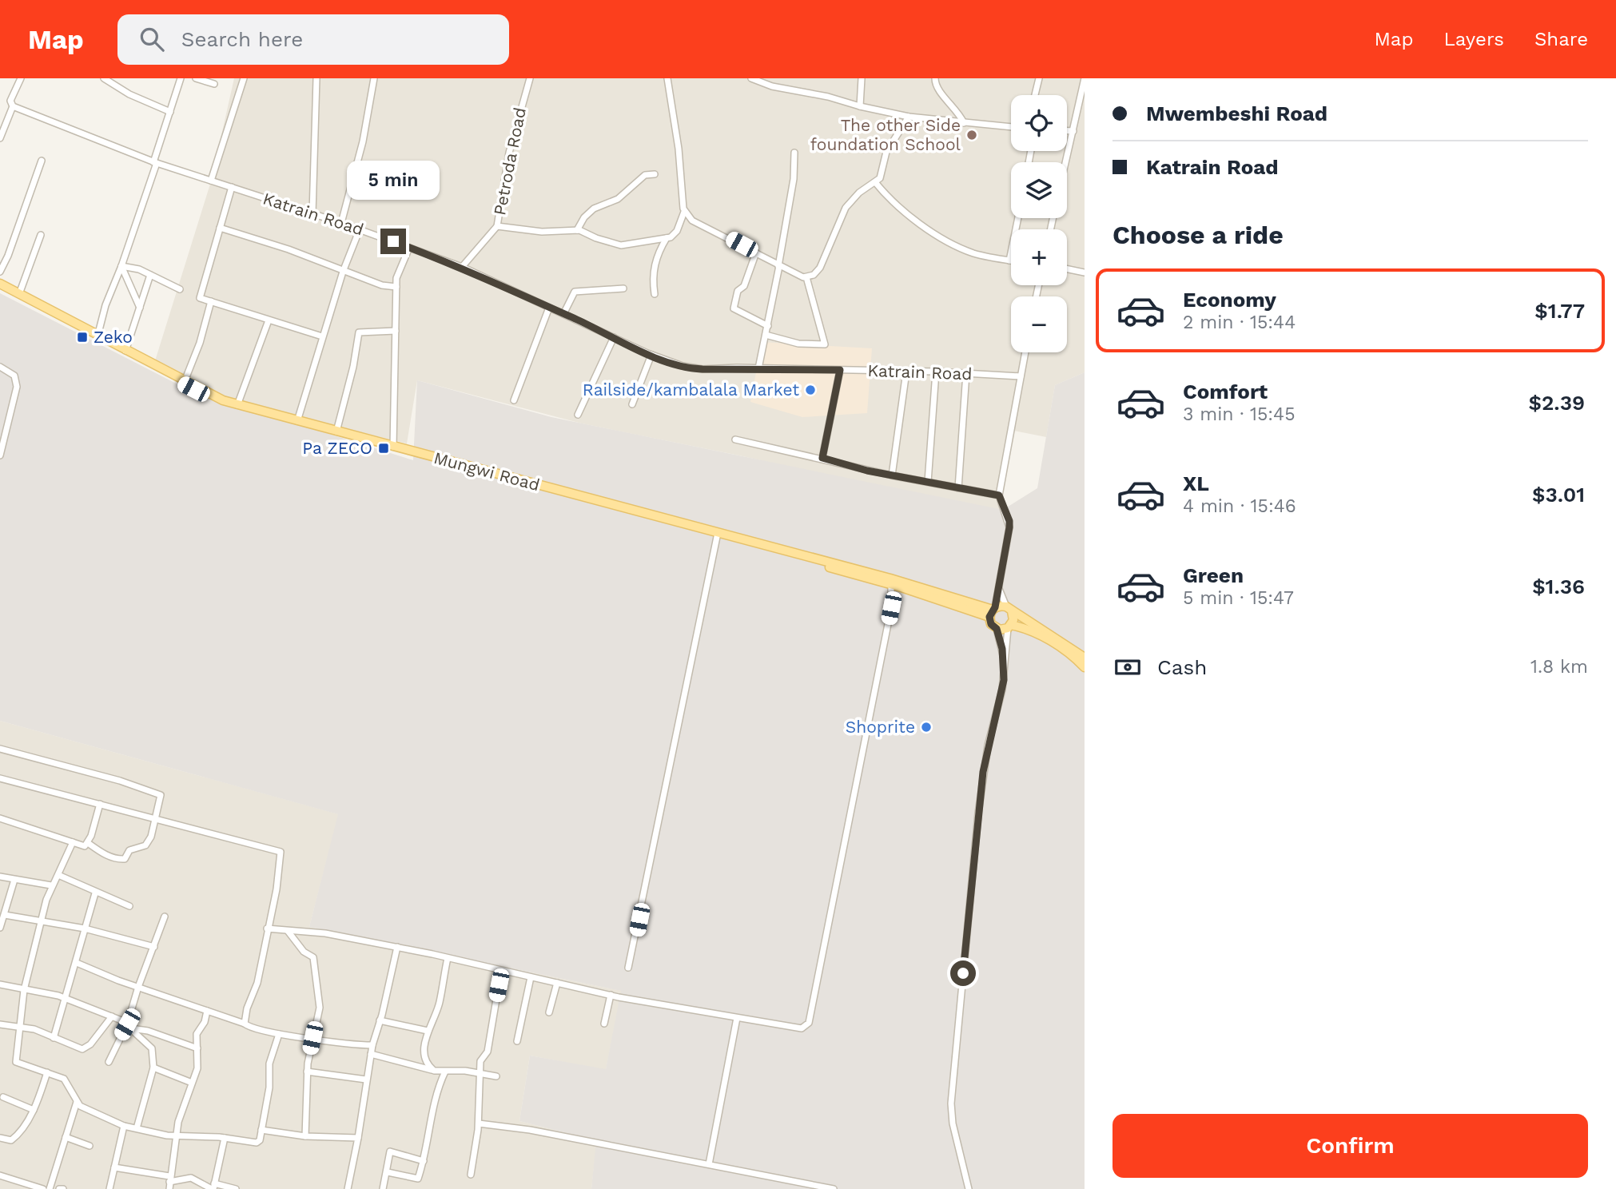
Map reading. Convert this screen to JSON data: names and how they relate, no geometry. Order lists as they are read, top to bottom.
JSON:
{
  "streets": {
    "main road": ["Mungwi Road"],
    "street": ["Petroda Road", "Katrain Road"]
  },
  "crossings": [
    ["Petroda Road", "Katrain Road"]
  ],
  "places": {
    "other": ["The other Side foundation School", "Railside/kambalala Market", "Shoprite"],
    "transit": ["Zeko", "Pa ZECO"]
  },
  "page": {
    "header": "Map",
    "search": "Search here",
    "nav": ["Map", "Layers", "Share"],
    "banner": ["Mwembeshi Road", "Katrain Road"],
    "map_buttons": ["+", "−"],
    "bubble": "5 min",
    "heading": "Choose a ride",
    "list": [
      {
        "name": "Economy",
        "note": "2 min · 15:44",
        "value": "$1.77"
      },
      {
        "name": "Comfort",
        "note": "3 min · 15:45",
        "value": "$2.39"
      },
      {
        "name": "XL",
        "note": "4 min · 15:46",
        "value": "$3.01"
      },
      {
        "name": "Green",
        "note": "5 min · 15:47",
        "value": "$1.36"
      }
    ],
    "pay": ["Cash", "1.8 km"],
    "buttons": "Confirm"
  }
}
